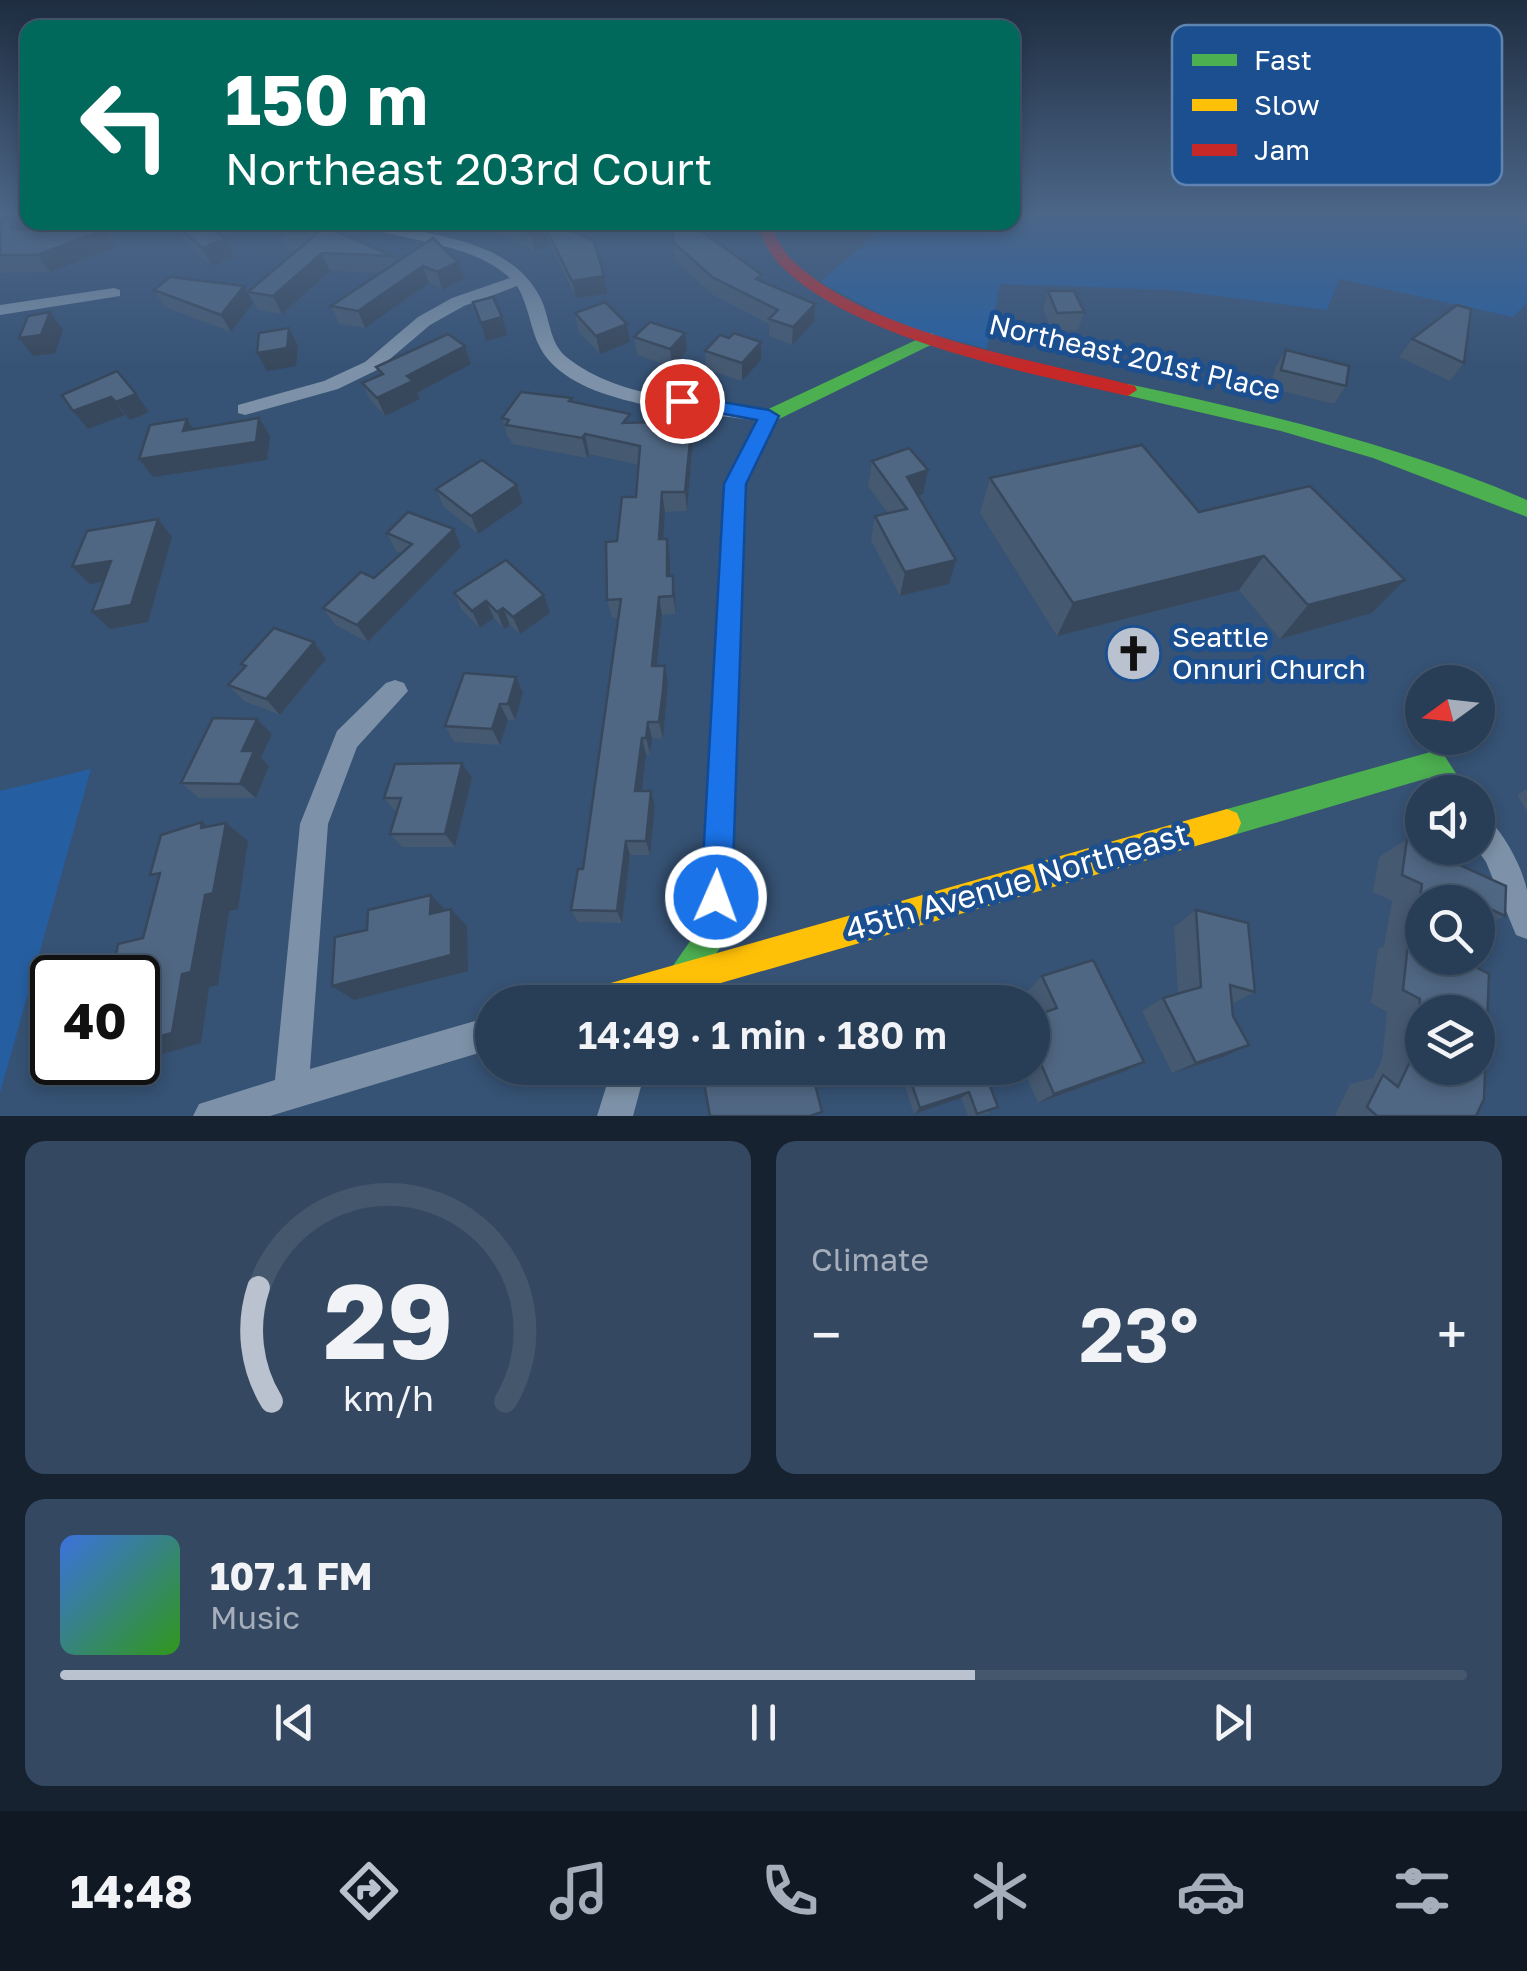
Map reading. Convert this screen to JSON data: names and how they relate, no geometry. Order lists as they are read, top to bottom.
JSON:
{
  "streets": {
    "street": ["Northeast 201st Place", "45th Avenue Northeast"]
  },
  "places": {
    "church": ["Seattle Onnuri Church"]
  },
  "legend": ["Fast", "Slow", "Jam"],
  "north": "left",
  "page": {
    "turn": ["150 m", "Northeast 203rd Court"],
    "limit": "40",
    "trip": "14:49 · 1 min · 180 m",
    "tile": "Climate",
    "heat": ["−", "23°", "+"],
    "song": ["107.1 FM", "Music"],
    "tabs": "14:48",
    "gauge": ["29", "km/h"]
  }
}
